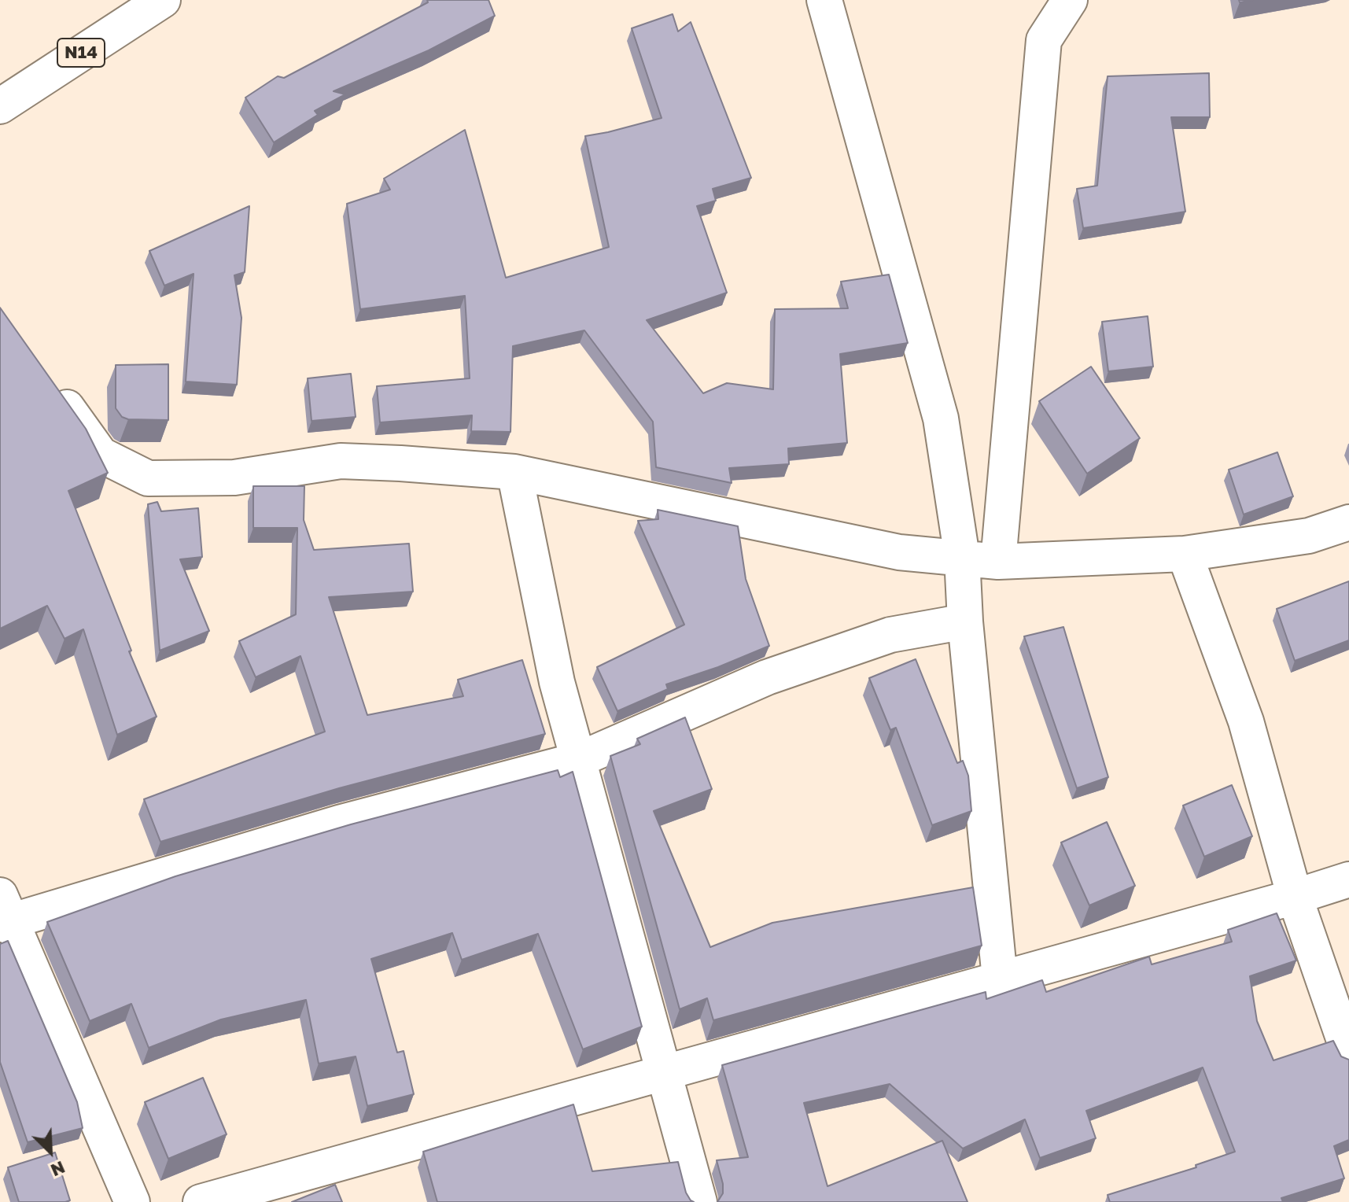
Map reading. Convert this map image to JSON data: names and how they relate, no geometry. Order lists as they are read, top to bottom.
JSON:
{
  "streets": {
    "street": ["N14"]
  },
  "north": "bottom right"
}
